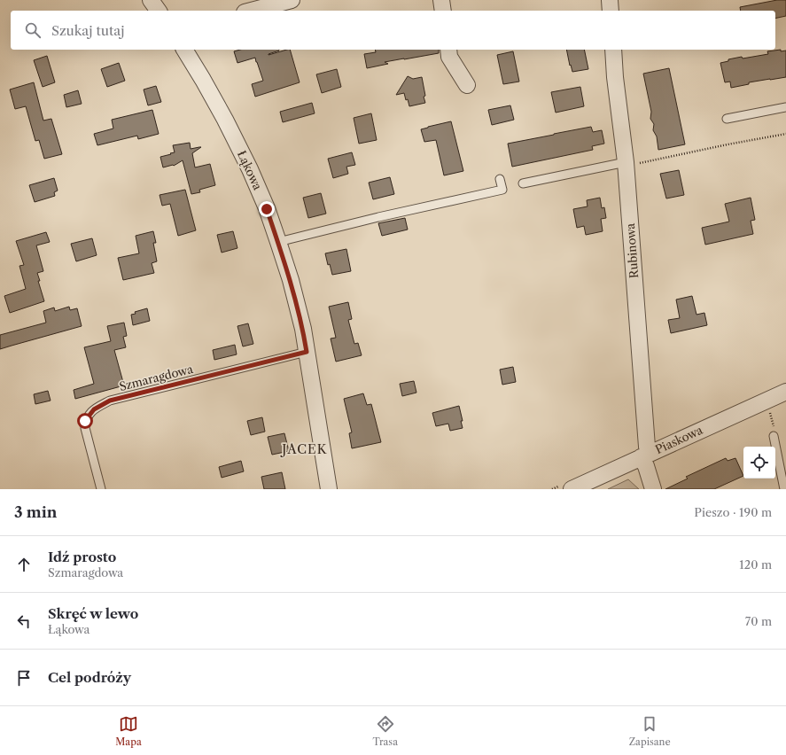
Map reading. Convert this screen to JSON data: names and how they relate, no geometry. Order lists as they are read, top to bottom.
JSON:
{
  "streets": {
    "street": ["Łąkowa", "Rubinowa", "Piaskowa"],
    "lane": ["Szmaragdowa"]
  },
  "crossings": [
    ["Łąkowa", "Szmaragdowa"],
    ["Rubinowa", "Piaskowa"]
  ],
  "districts": ["JACEK"],
  "page": {
    "search": "Szukaj tutaj",
    "heading": ["3 min", "Pieszo · 190 m"],
    "list": [
      ["Idź prosto", "Szmaragdowa", "120 m"],
      ["Skręć w lewo", "Łąkowa", "70 m"],
      "Cel podróży"
    ],
    "nav": ["Mapa", "Trasa", "Zapisane"]
  }
}
